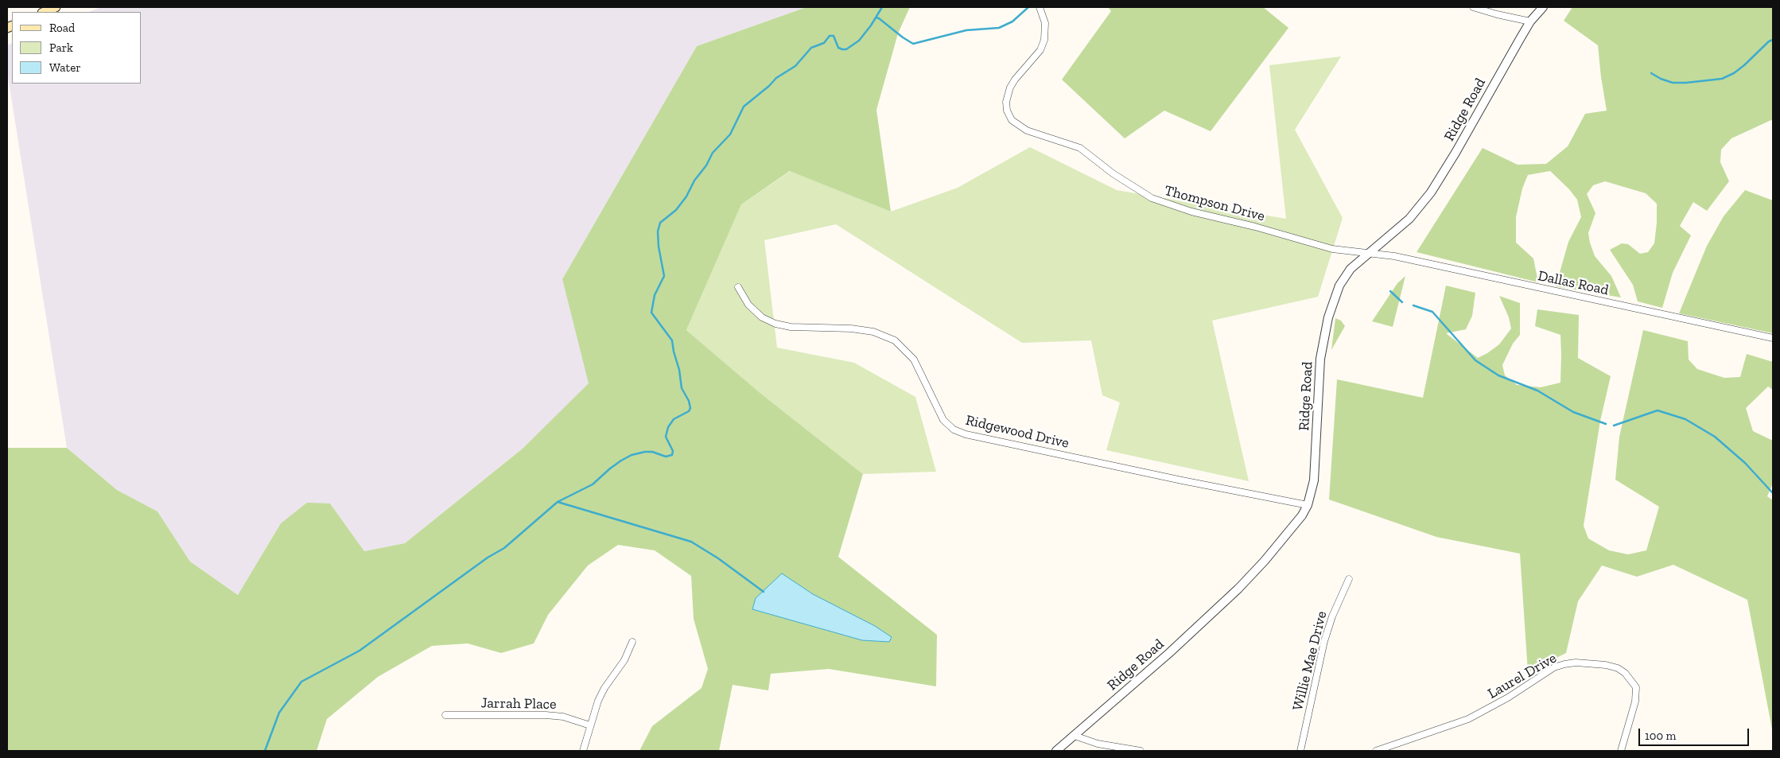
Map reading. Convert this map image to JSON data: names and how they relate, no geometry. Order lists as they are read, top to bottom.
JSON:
{
  "streets": {
    "street": [
      "Ridge Road",
      "Thompson Drive",
      "Dallas Road",
      "Ridgewood Drive",
      "Willie Mae Drive",
      "Laurel Drive",
      "Jarrah Place"
    ]
  },
  "crossings": [
    ["Ridge Road", "Thompson Drive"],
    ["Ridge Road", "Dallas Road"],
    ["Ridge Road", "Ridgewood Drive"],
    ["Thompson Drive", "Dallas Road"]
  ],
  "legend": ["Road", "Park", "Water"],
  "scale_bar": "100 m"
}
